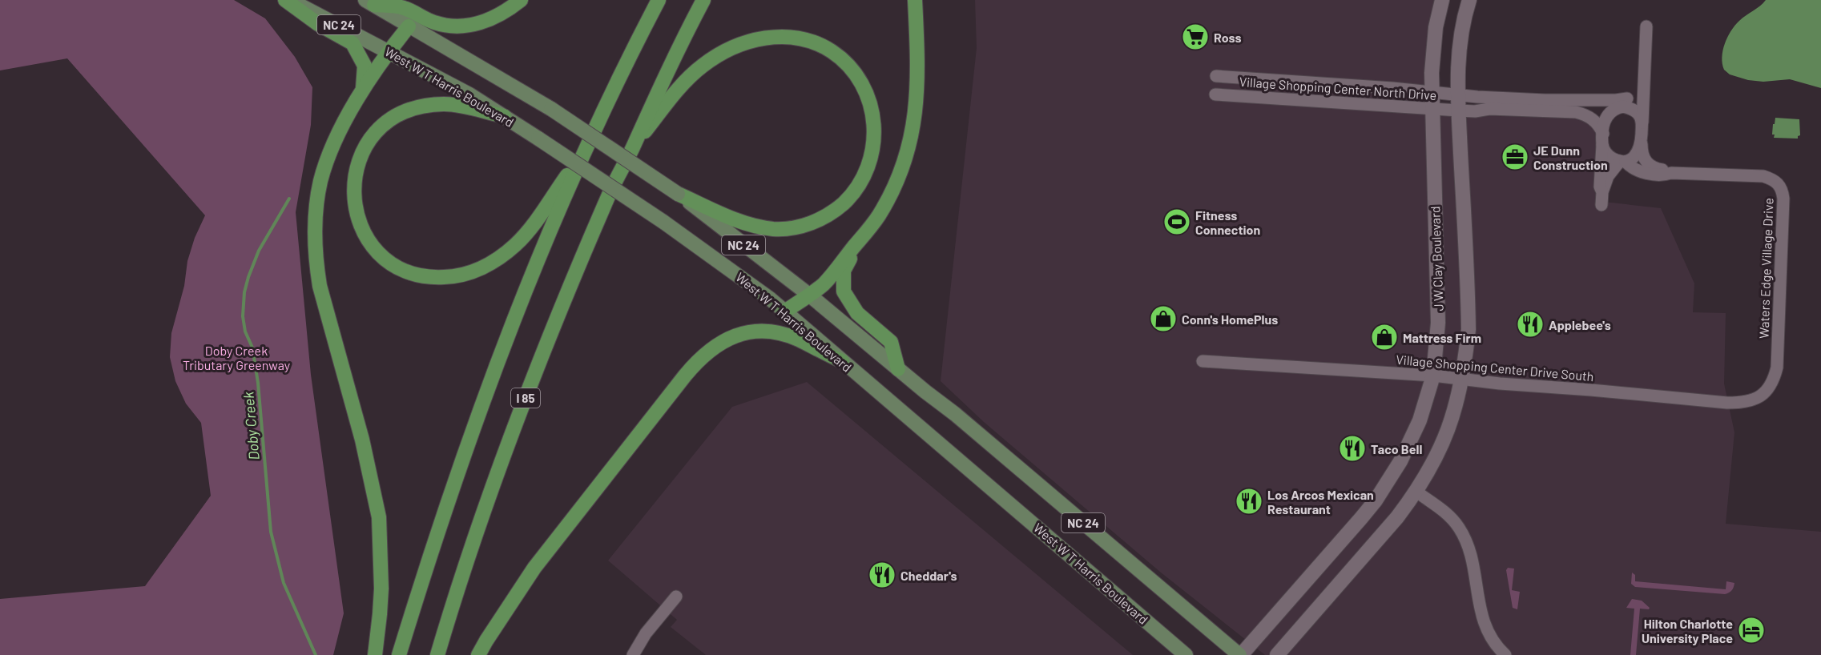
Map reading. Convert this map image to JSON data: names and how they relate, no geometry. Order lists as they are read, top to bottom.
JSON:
{
  "streets": {
    "highway": ["I 85"],
    "main road": ["NC 24", "West W T Harris Boulevard"],
    "street": [
      "Village Shopping Center North Drive",
      "J W Clay Boulevard",
      "Waters Edge Village Drive",
      "Village Shopping Center Drive South"
    ]
  },
  "crossings": [
    ["NC 24", "J W Clay Boulevard"],
    ["Village Shopping Center North Drive", "J W Clay Boulevard"],
    ["J W Clay Boulevard", "Village Shopping Center Drive South"],
    ["Waters Edge Village Drive", "Village Shopping Center Drive South"]
  ],
  "water": ["Doby Creek"],
  "parks": ["Doby Creek Tributary Greenway"],
  "places": {
    "supermarket": ["Ross"],
    "office": ["JE Dunn Construction"],
    "sports": ["Fitness Connection"],
    "shop": ["Conn's HomePlus", "Mattress Firm"],
    "restaurant": [
      "Applebee's",
      "Taco Bell",
      "Los Arcos Mexican Restaurant",
      "Cheddar's"
    ],
    "hotel": ["Hilton Charlotte University Place"]
  }
}
